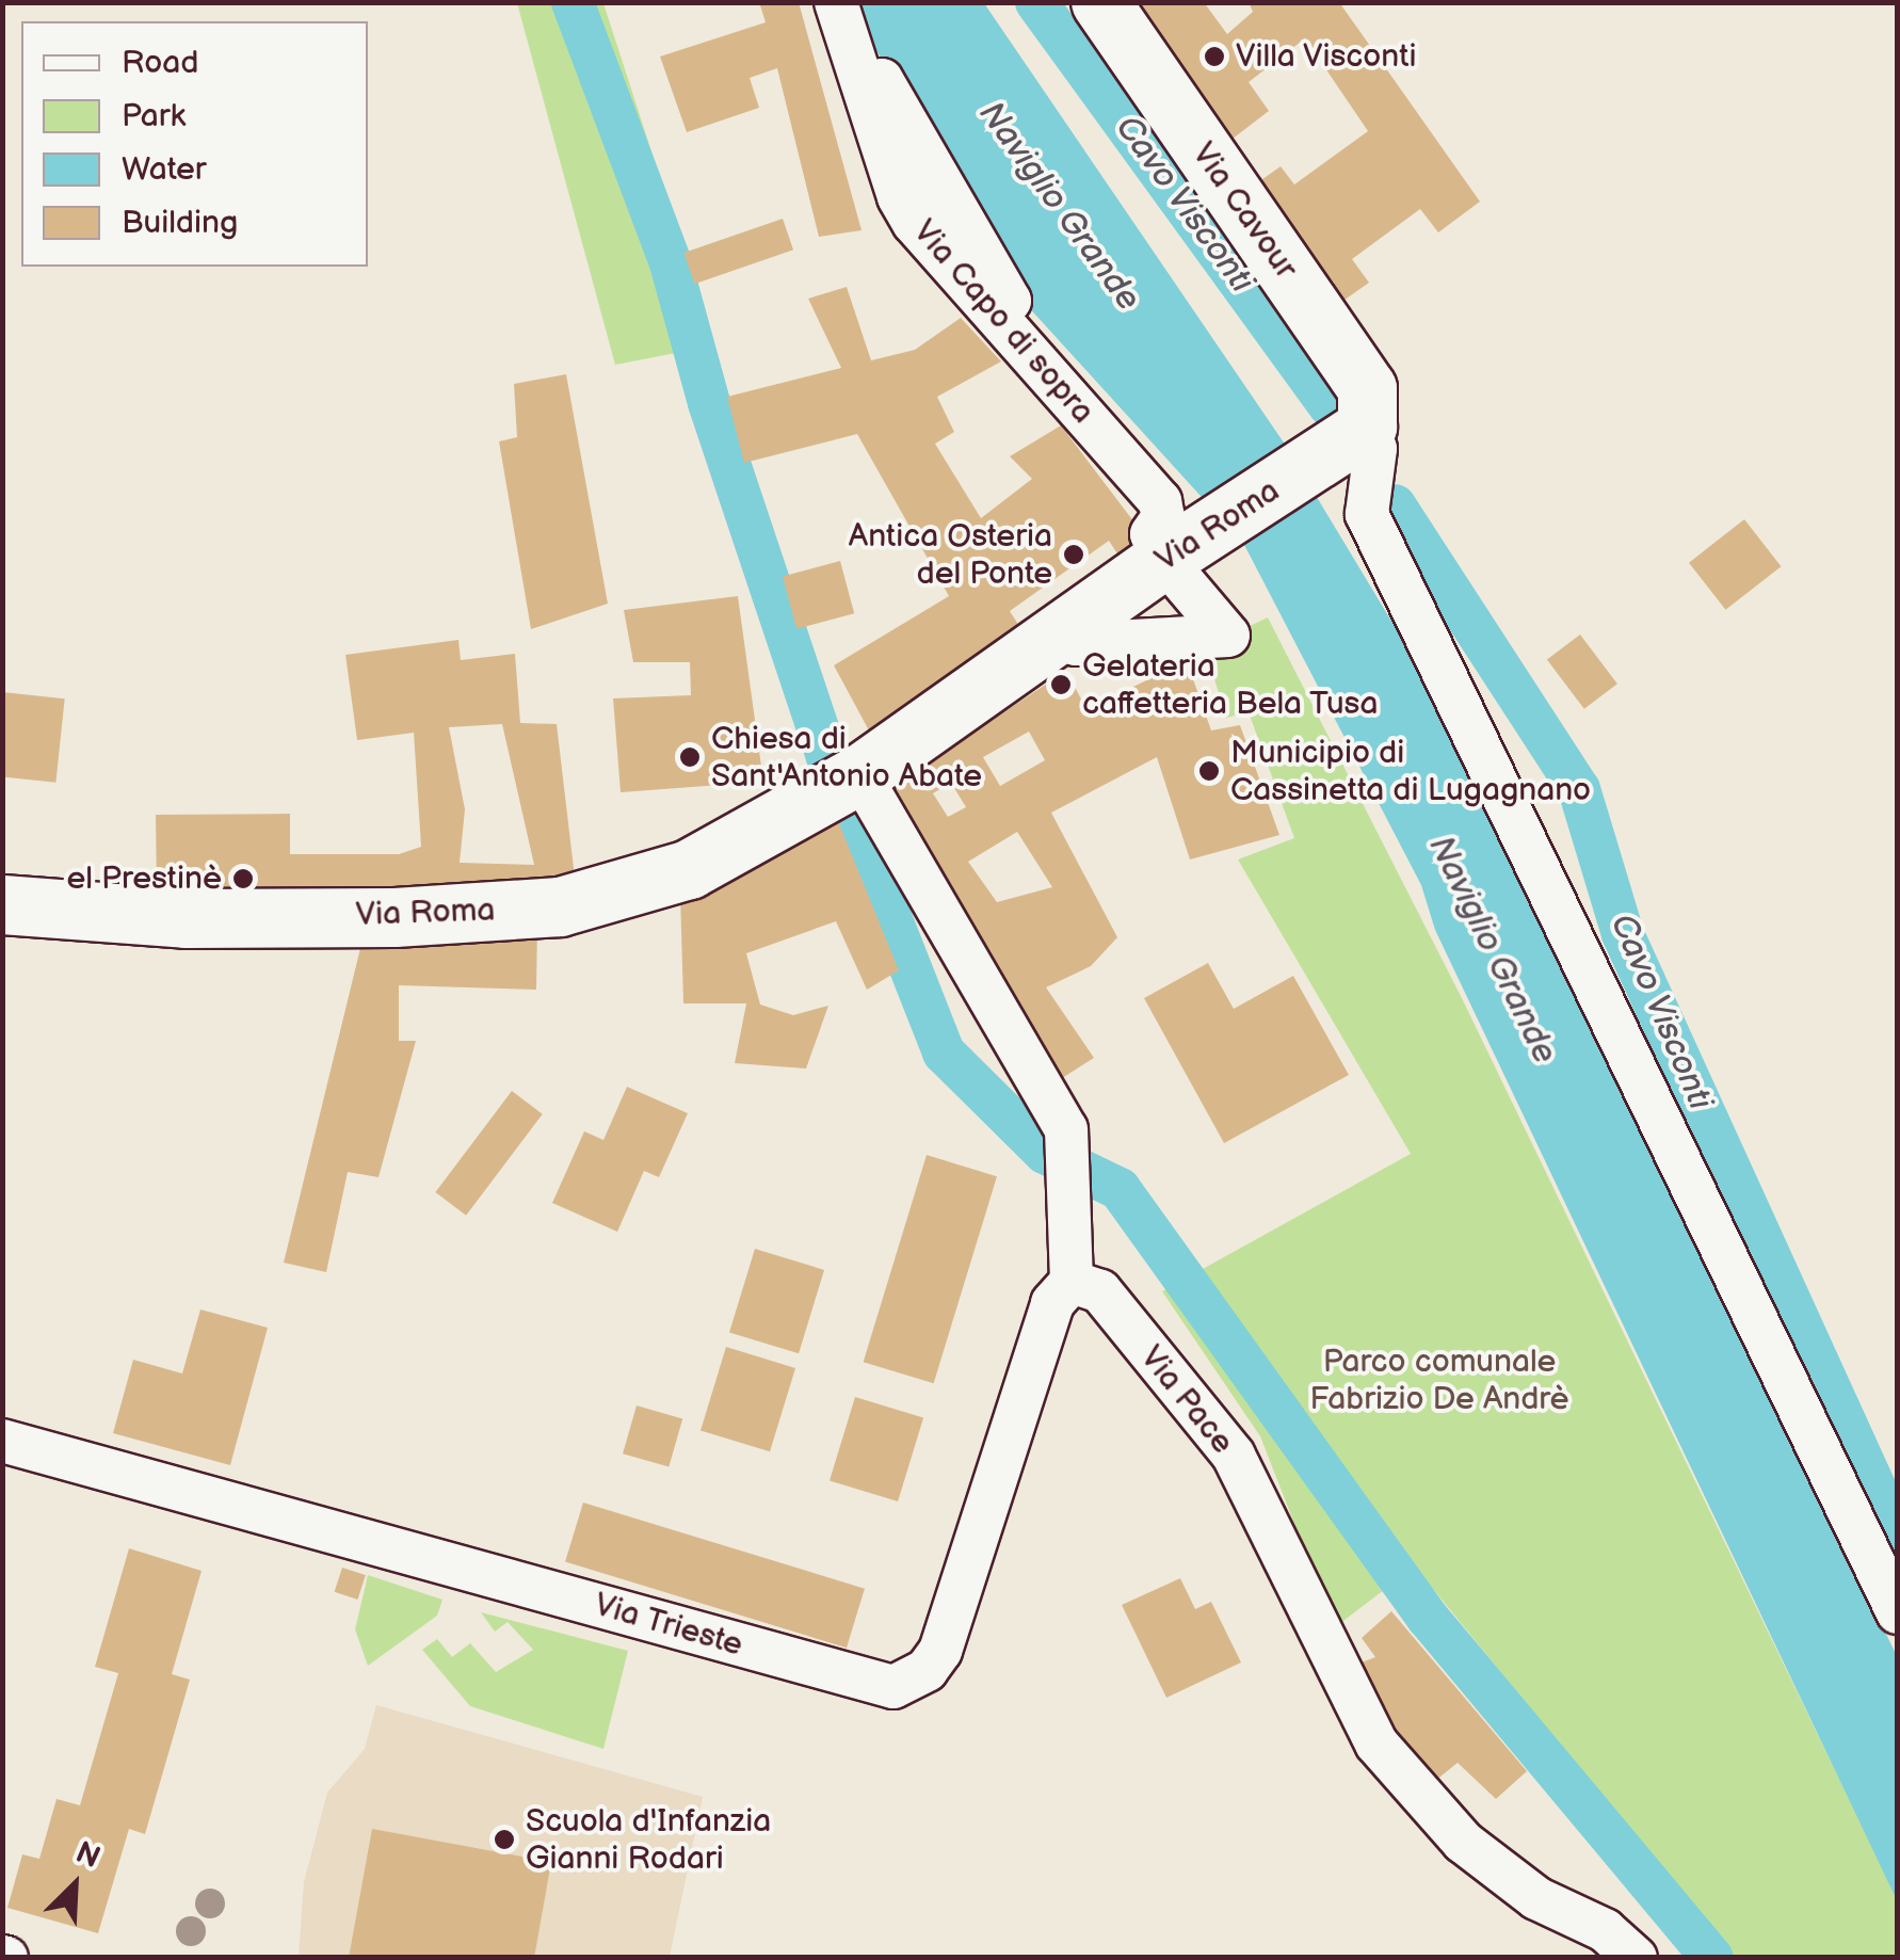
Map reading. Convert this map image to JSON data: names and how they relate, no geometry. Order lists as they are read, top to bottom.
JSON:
{
  "streets": {
    "street": [
      "Via Cavour",
      "Via Capo di sopra",
      "Via Roma",
      "Via Pace",
      "Via Trieste"
    ]
  },
  "crossings": [
    ["Via Cavour", "Via Roma"],
    ["Via Capo di sopra", "Via Roma"],
    ["Via Pace", "Via Trieste"]
  ],
  "water": ["Cavo Visconti", "Naviglio Grande"],
  "parks": ["Parco comunale Fabrizio De Andrè"],
  "places": [
    "Villa Visconti",
    "Antica Osteria del Ponte",
    "Gelateria caffetteria Bela Tusa",
    "Chiesa di Sant'Antonio Abate",
    "Municipio di Cassinetta di Lugagnano",
    "el Prestinè",
    "Scuola d'Infanzia Gianni Rodari"
  ],
  "legend": [
    "Road",
    "Park",
    "Water",
    "Building"
  ],
  "north": "top right"
}
